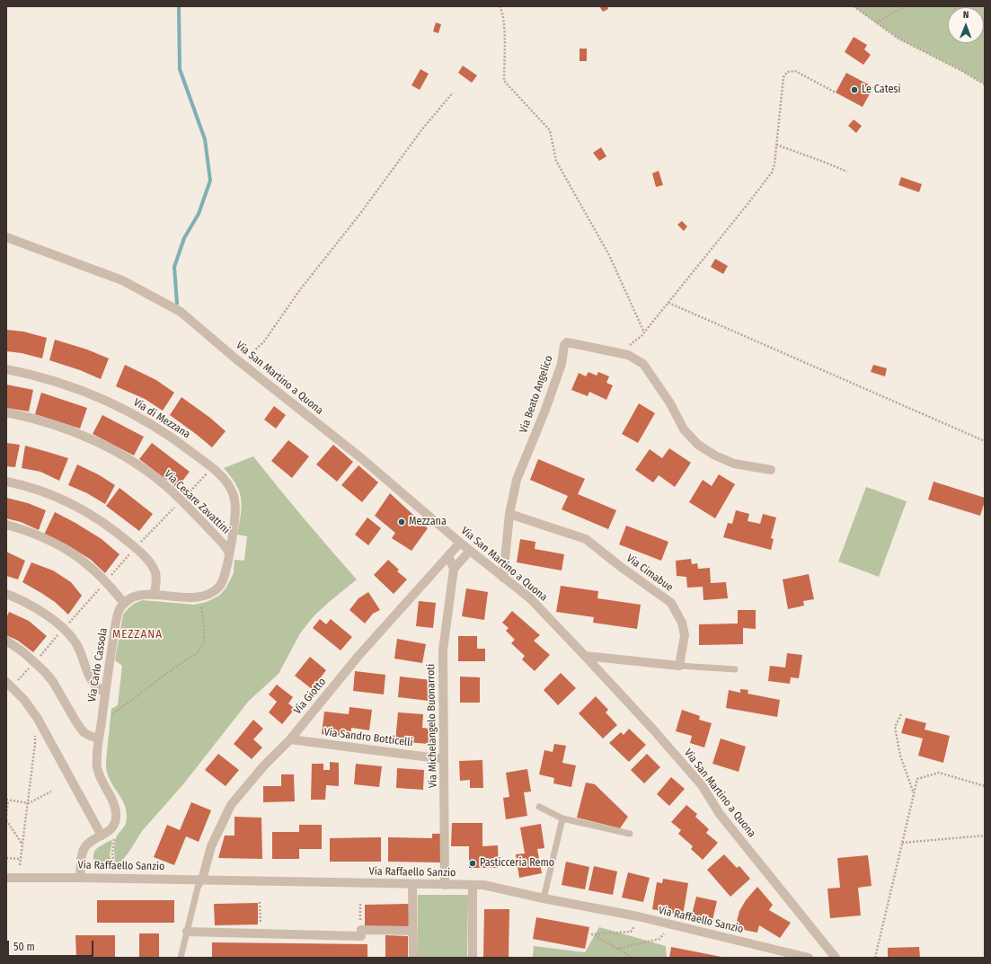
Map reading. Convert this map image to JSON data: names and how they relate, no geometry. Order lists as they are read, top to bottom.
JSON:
{
  "streets": {
    "street": [
      "Via San Martino a Quona",
      "Via Beato Angelico",
      "Via di Mezzana",
      "Via Cesare Zavattini",
      "Via Cimabue",
      "Via Carlo Cassola",
      "Via Giotto",
      "Via Michelangelo Buonarroti",
      "Via Sandro Botticelli",
      "Via Raffaello Sanzio"
    ]
  },
  "crossings": [
    ["Via San Martino a Quona", "Via Beato Angelico"],
    ["Via San Martino a Quona", "Via Giotto"],
    ["Via Beato Angelico", "Via Cimabue"],
    ["Via di Mezzana", "Via Cesare Zavattini"],
    ["Via Carlo Cassola", "Via Raffaello Sanzio"],
    ["Via Giotto", "Via Sandro Botticelli"],
    ["Via Giotto", "Via Raffaello Sanzio"],
    ["Via Michelangelo Buonarroti", "Via Sandro Botticelli"],
    ["Via Michelangelo Buonarroti", "Via Raffaello Sanzio"]
  ],
  "districts": ["MEZZANA"],
  "places": ["Le Catesi", "Mezzana", "Pasticceria Remo"],
  "scale_bar": "50 m",
  "north": "top"
}
